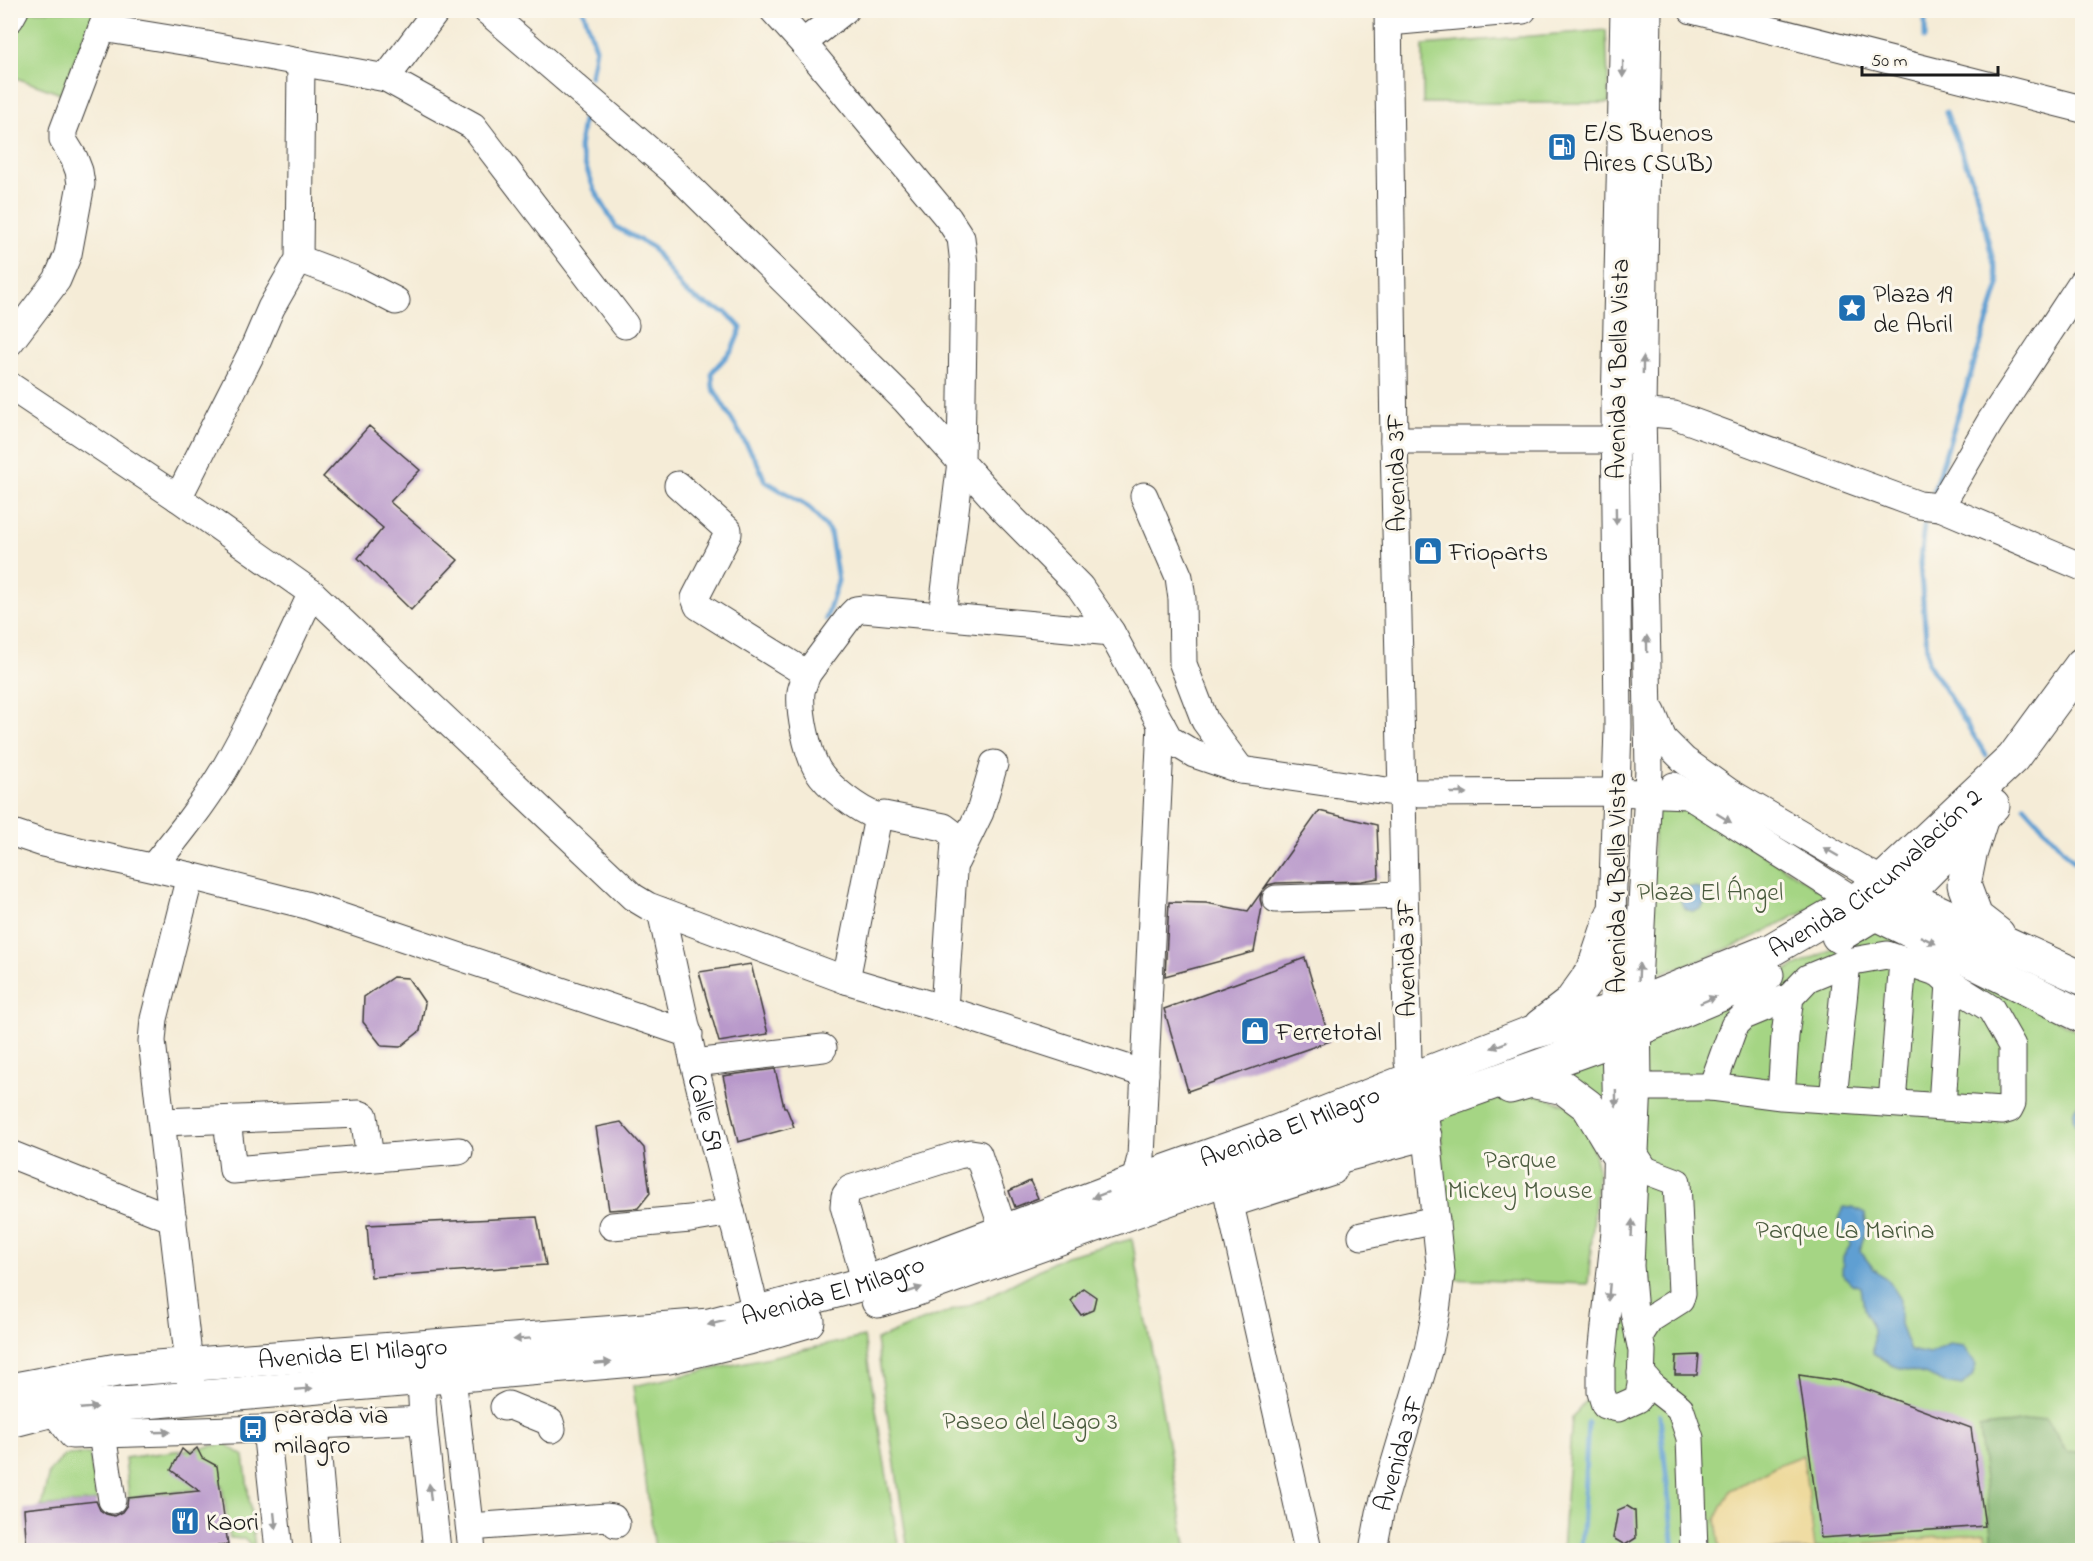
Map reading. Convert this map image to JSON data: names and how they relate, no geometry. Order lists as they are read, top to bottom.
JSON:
{
  "streets": {
    "main road": ["Avenida Circunvalación 2", "Avenida El Milagro"],
    "street": ["Avenida 4 Bella Vista", "Avenida 3F", "Calle 59"]
  },
  "crossings": [
    ["Avenida 4 Bella Vista", "Avenida Circunvalación 2"],
    ["Avenida 4 Bella Vista", "Avenida El Milagro"],
    ["Avenida 3F", "Avenida El Milagro"],
    ["Avenida Circunvalación 2", "Avenida El Milagro"],
    ["Calle 59", "Avenida El Milagro"]
  ],
  "parks": [
    "Plaza El Ángel",
    "Parque Mickey Mouse",
    "Parque La Marina",
    "Paseo del Lago 3"
  ],
  "places": {
    "fuel station": ["E/S Buenos Aires (SUB)"],
    "place": ["Plaza 19 de Abril"],
    "shop": ["Frioparts", "Ferretotal"],
    "bus stop": ["parada via milagro"],
    "restaurant": ["Kaori"]
  },
  "scale_bar": "50 m"
}
